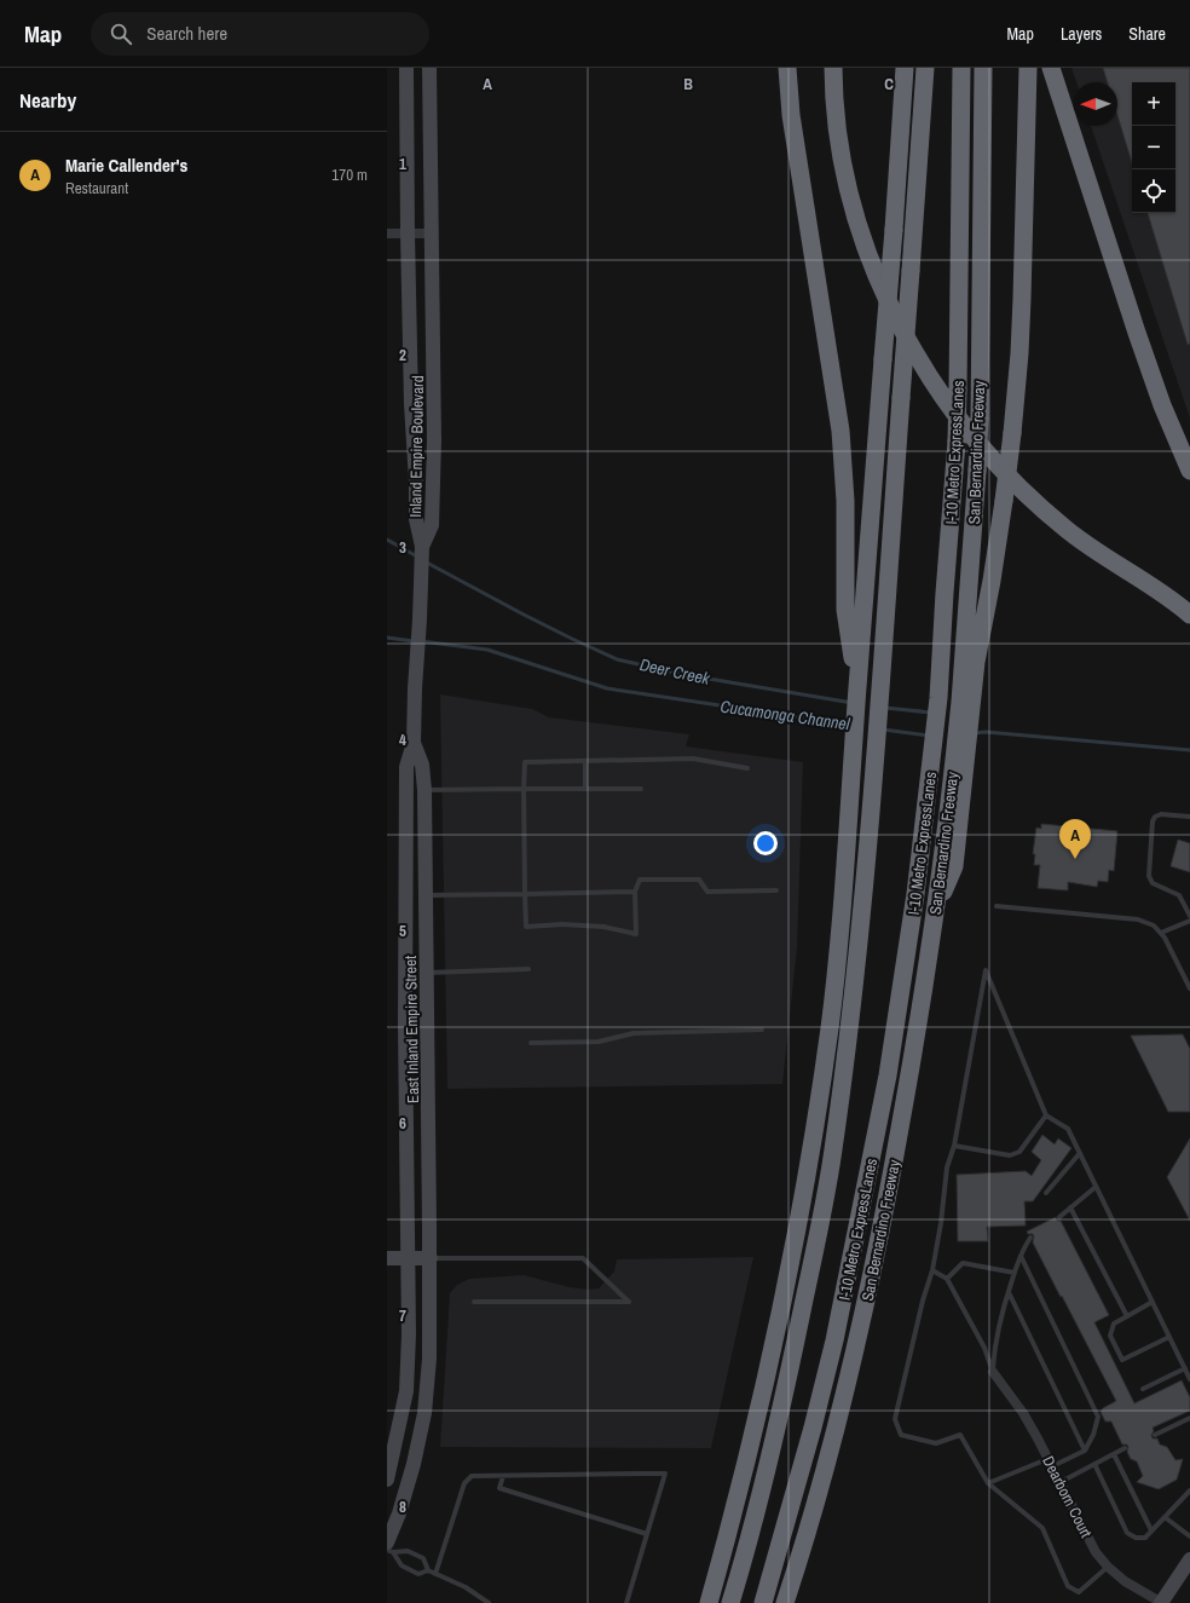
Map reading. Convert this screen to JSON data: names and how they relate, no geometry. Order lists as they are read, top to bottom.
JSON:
{
  "streets": {
    "highway": ["I-10 Metro ExpressLanes", "San Bernardino Freeway"],
    "main road": ["Inland Empire Boulevard", "East Inland Empire Street"],
    "street": ["Dearborn Court"]
  },
  "crossings": [
    ["Inland Empire Boulevard", "East Inland Empire Street"]
  ],
  "water": ["Deer Creek", "Cucamonga Channel"],
  "north": "left",
  "page": {
    "header": "Map",
    "search": "Search here",
    "nav": ["Map", "Layers", "Share"],
    "heading": "Nearby",
    "map_buttons": ["+", "−"],
    "list": [
      {
        "mark": "A",
        "name": "Marie Callender's",
        "note": "Restaurant",
        "value": "170 m"
      }
    ],
    "pins": "A"
  },
  "grid": {
    "columns": ["A", "B", "C"],
    "rows": [
      "1",
      "2",
      "3",
      "4",
      "5",
      "6",
      "7",
      "8"
    ]
  }
}
